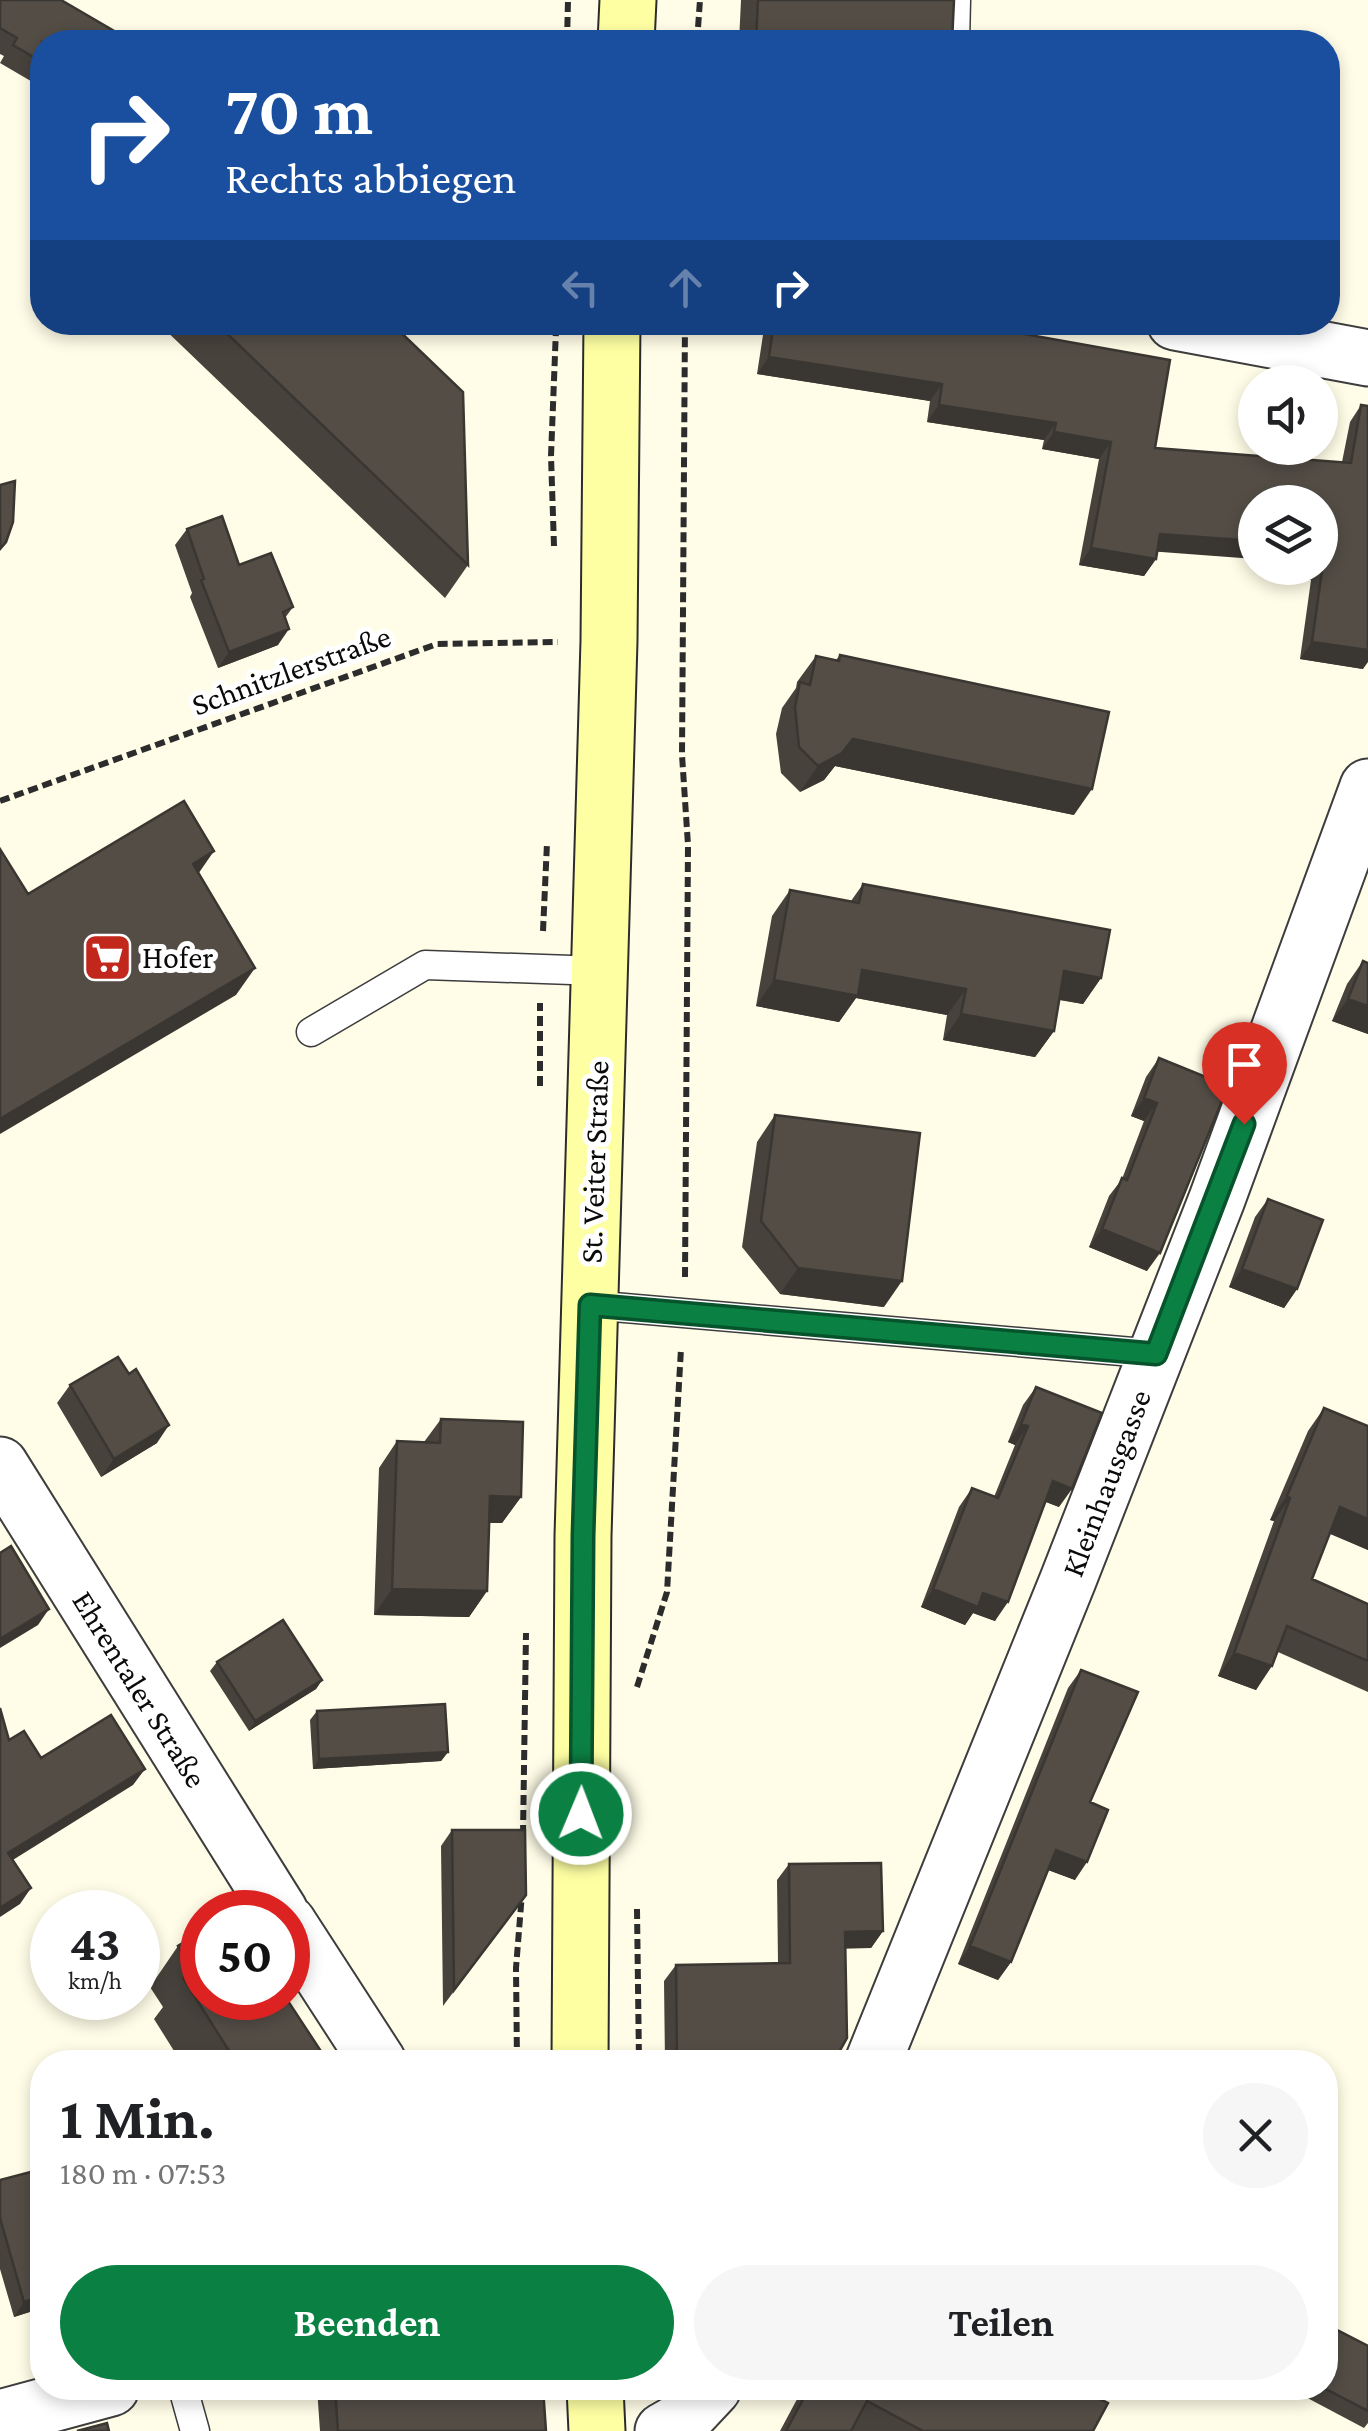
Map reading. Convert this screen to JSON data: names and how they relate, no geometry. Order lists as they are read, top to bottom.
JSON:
{
  "streets": {
    "main road": ["St. Veiter Straße"],
    "street": ["Kleinhausgasse", "Ehrentaler Straße"],
    "path": ["Schnitzlerstraße"]
  },
  "crossings": [
    ["Schnitzlerstraße", "St. Veiter Straße"]
  ],
  "places": {
    "supermarket": ["Hofer"]
  },
  "page": {
    "turn": ["70 m", "Rechts abbiegen"],
    "speed": "43 km/h",
    "limit": "50",
    "heading": ["1 Min.", "180 m · 07:53"],
    "buttons": ["Beenden", "Teilen"]
  }
}
